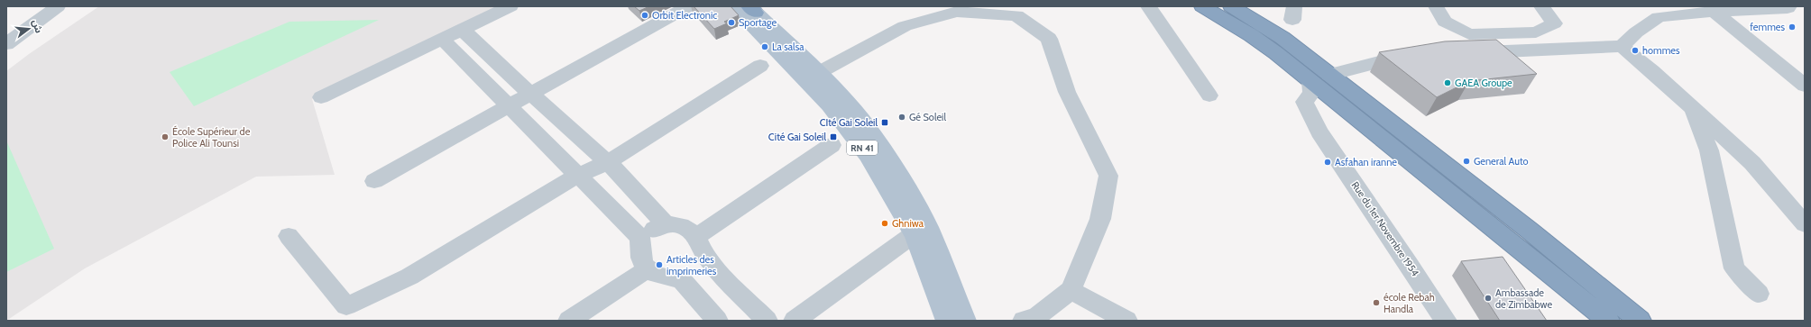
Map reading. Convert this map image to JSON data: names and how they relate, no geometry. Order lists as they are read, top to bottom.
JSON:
{
  "streets": {
    "main road": ["RN 41"],
    "street": ["Rue du 1er Novembre 1954"]
  },
  "places": {
    "other": [
      "Orbit Electronic",
      "Sportage",
      "femmes",
      "La salsa",
      "hommes",
      "GAEA Groupe",
      "Gé Soleil",
      "École Supérieur de Police Ali Tounsi",
      "General Auto",
      "Asfahan iranne",
      "Ghniwa",
      "Articles des imprimeries",
      "Ambassade de Zimbabwe",
      "école Rebah Handla"
    ],
    "transit": ["CIté Gai Soleil", "Cité Gai Soleil"]
  },
  "north": "right"
}
